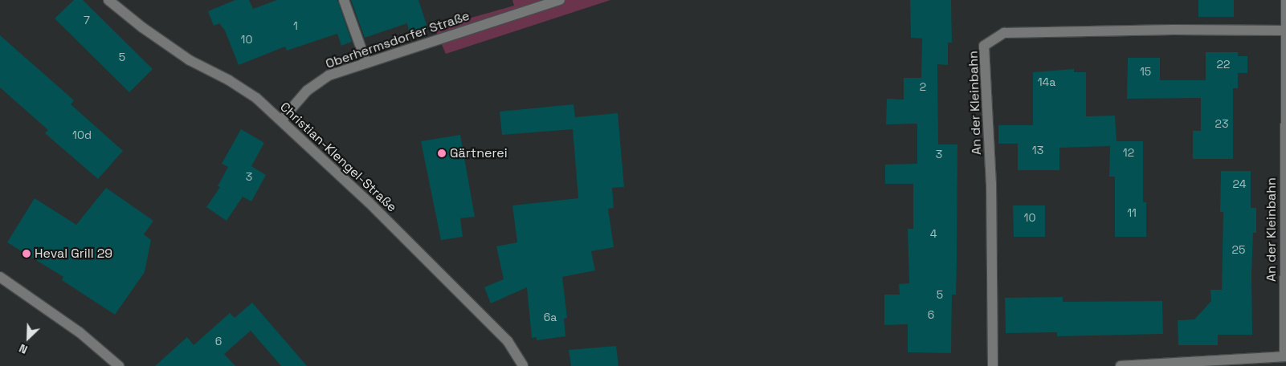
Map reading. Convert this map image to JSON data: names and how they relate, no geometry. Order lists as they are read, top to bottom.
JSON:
{
  "streets": {
    "street": ["Oberhermsdorfer Straße", "An der Kleinbahn", "Christian-Klengel-Straße"]
  },
  "crossings": [
    ["Oberhermsdorfer Straße", "Christian-Klengel-Straße"]
  ],
  "places": ["Gärtnerei", "Heval Grill 29"],
  "house_numbers": [
    "7",
    "1",
    "10",
    "5",
    "22",
    "15",
    "14a",
    "2",
    "23",
    "10d",
    "13",
    "12",
    "3",
    "3",
    "24",
    "11",
    "10",
    "4",
    "25",
    "5",
    "6",
    "6a",
    "6"
  ],
  "north": "bottom left"
}
